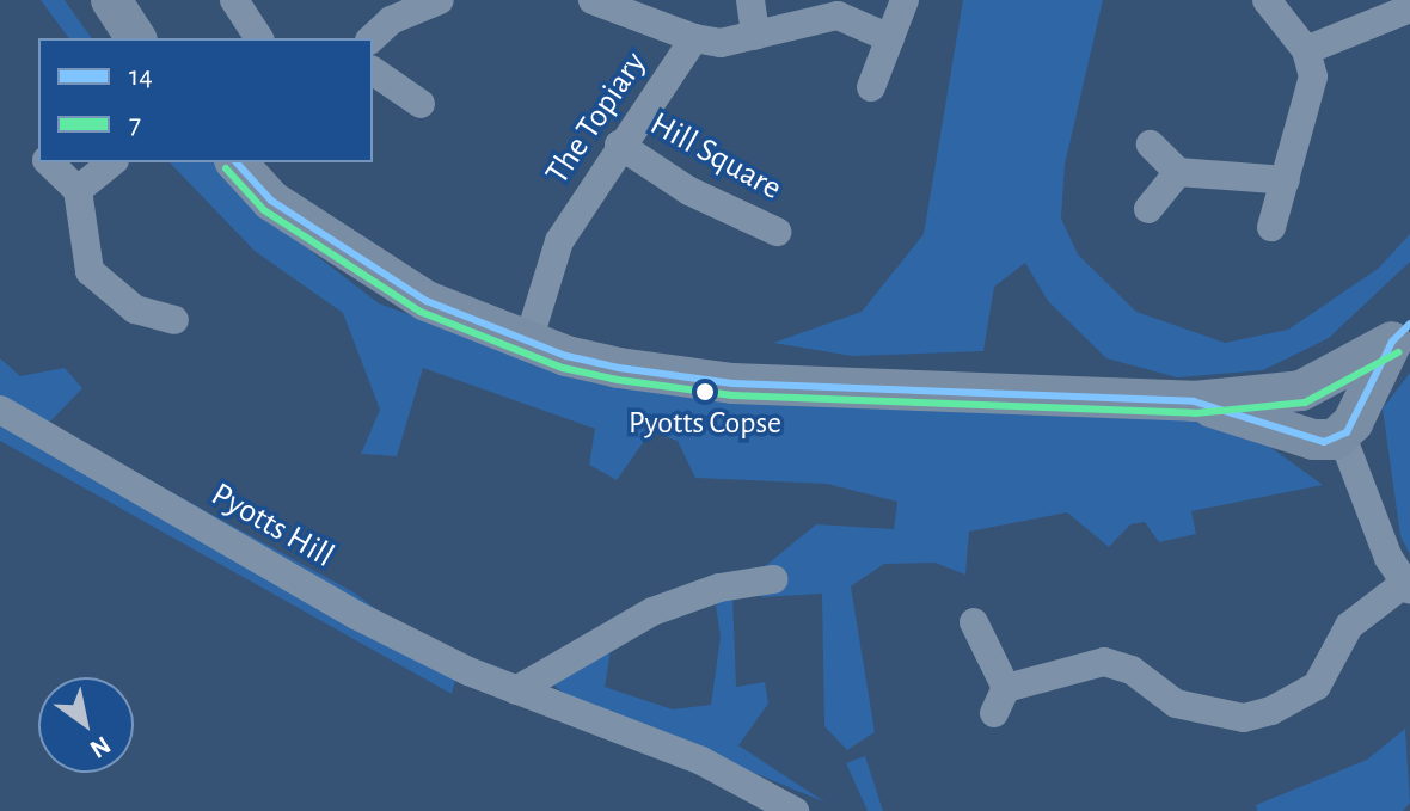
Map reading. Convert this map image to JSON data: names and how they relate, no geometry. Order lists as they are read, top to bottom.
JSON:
{
  "streets": {
    "street": ["The Topiary", "Hill Square", "Pyotts Hill"]
  },
  "crossings": [
    ["The Topiary", "Hill Square"]
  ],
  "places": ["Pyotts Copse"],
  "lines": ["transit line 14", "transit line 7"],
  "legend": ["14", "7"],
  "north": "bottom right"
}
